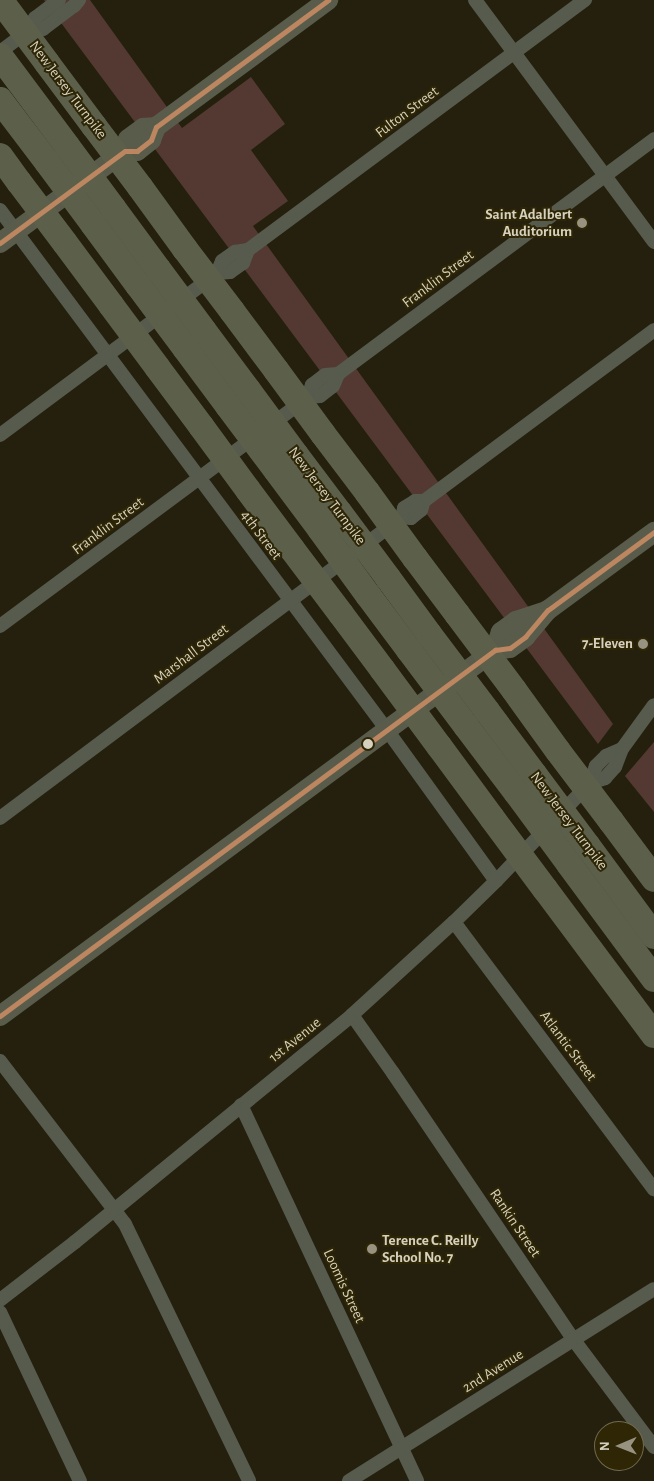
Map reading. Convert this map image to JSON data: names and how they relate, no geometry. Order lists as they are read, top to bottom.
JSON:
{
  "streets": {
    "highway": ["New Jersey Turnpike"],
    "street": [
      "Fulton Street",
      "Franklin Street",
      "4th Street",
      "Marshall Street",
      "1st Avenue",
      "Atlantic Street",
      "Rankin Street",
      "Loomis Street",
      "2nd Avenue"
    ]
  },
  "crossings": [
    ["Fulton Street", "4th Street"],
    ["Franklin Street", "4th Street"],
    ["4th Street", "Marshall Street"],
    ["4th Street", "1st Avenue"],
    ["1st Avenue", "Atlantic Street"],
    ["1st Avenue", "Rankin Street"],
    ["1st Avenue", "Loomis Street"],
    ["Rankin Street", "2nd Avenue"],
    ["Loomis Street", "2nd Avenue"]
  ],
  "places": ["Saint Adalbert Auditorium", "7-Eleven", "Terence C. Reilly School No. 7"],
  "north": "left"
}
